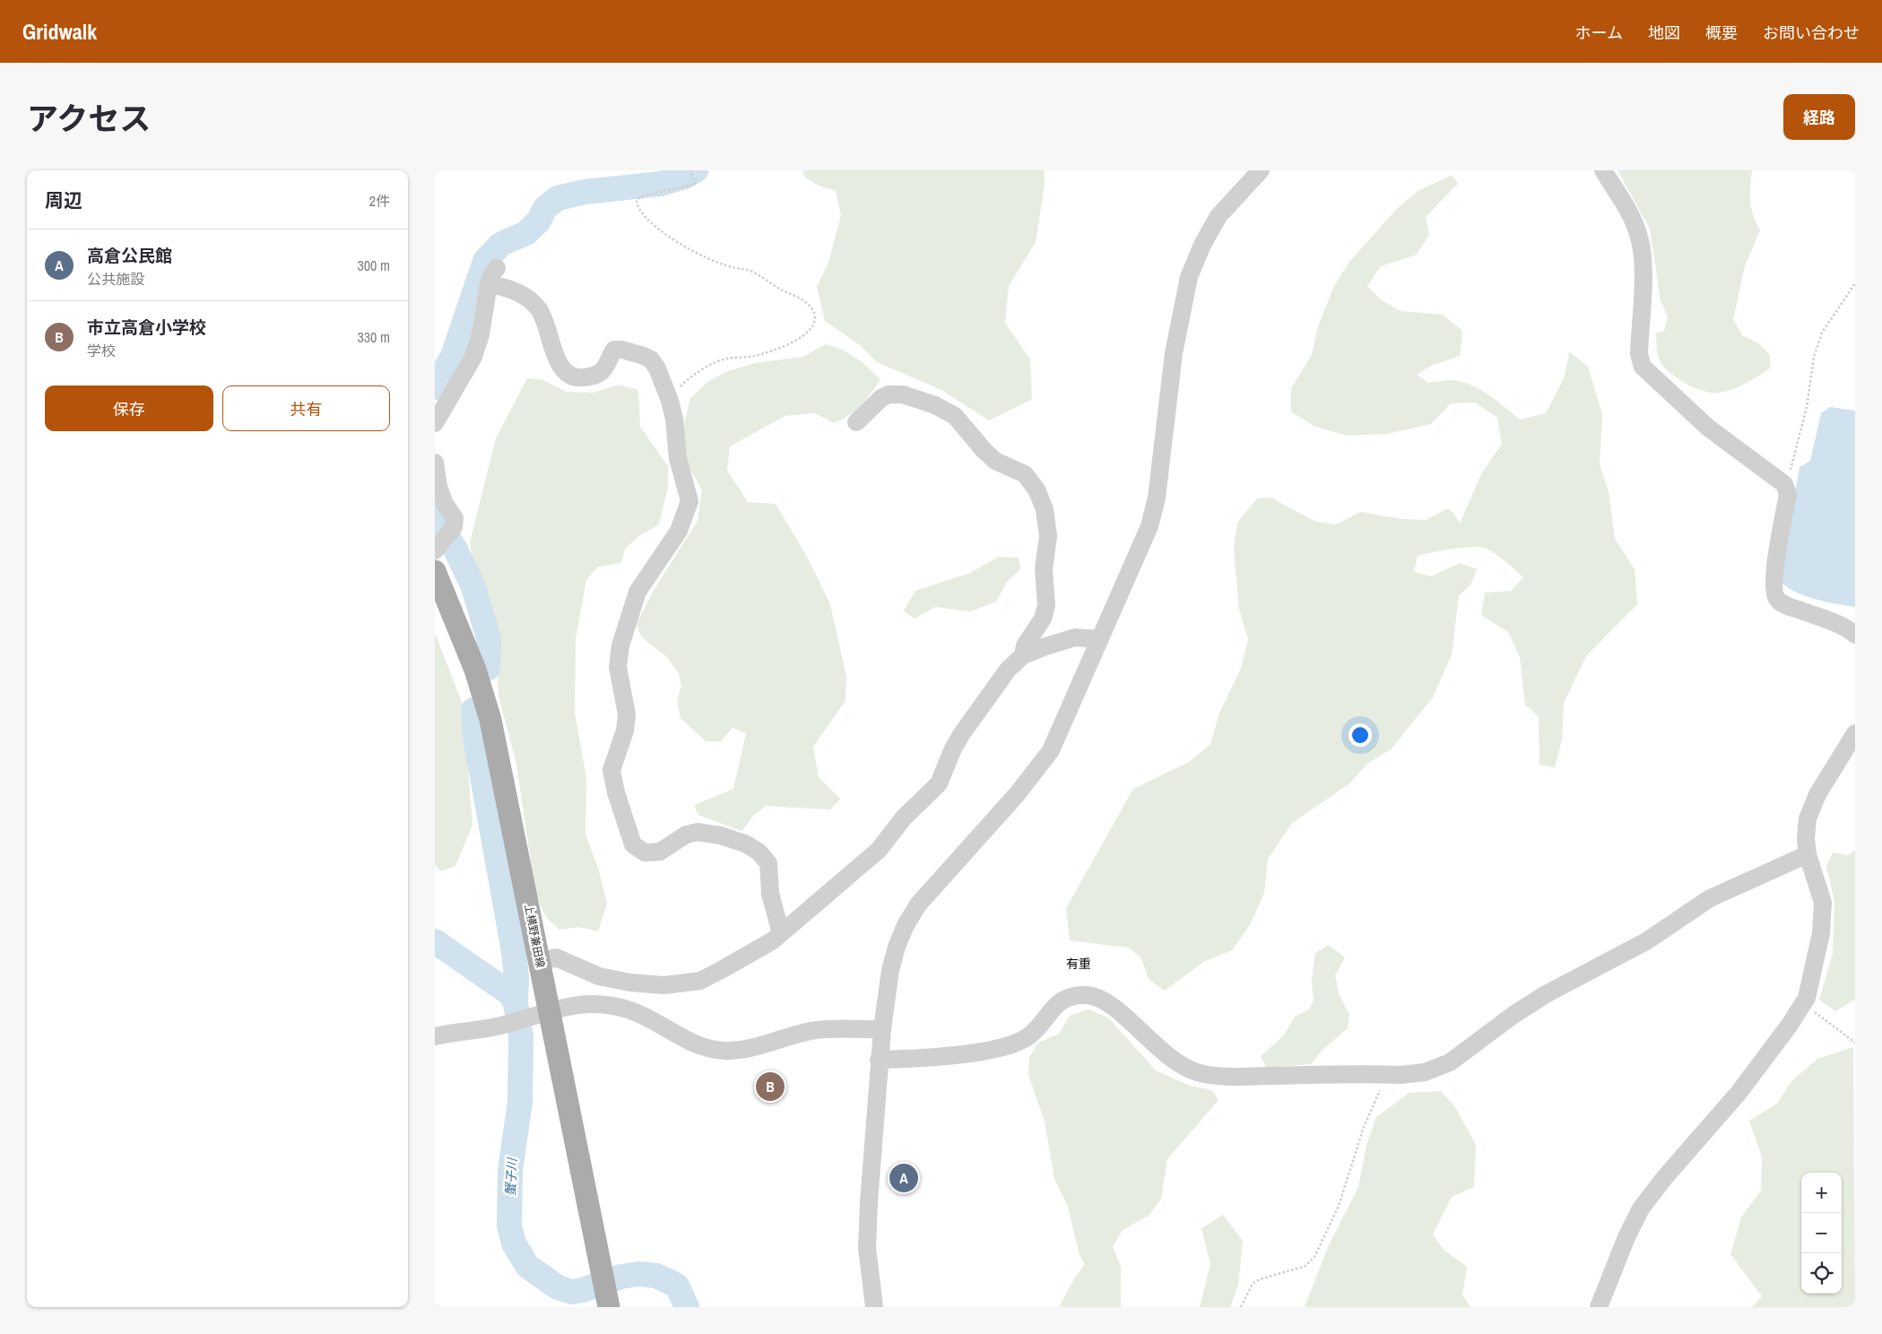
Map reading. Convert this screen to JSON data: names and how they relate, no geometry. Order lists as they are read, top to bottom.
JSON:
{
  "streets": {
    "main road": ["上横野兼田線"]
  },
  "districts": ["有重"],
  "water": ["蟹子川"],
  "page": {
    "header": "Gridwalk",
    "nav": [
      "ホーム",
      "地図",
      "概要",
      "お問い合わせ"
    ],
    "title": "アクセス",
    "buttons": [
      "経路",
      ["保存", "共有"]
    ],
    "heading": ["周辺", "2件"],
    "list": [
      {
        "mark": "A",
        "name": "高倉公民館",
        "note": "公共施設",
        "value": "300 m"
      },
      {
        "mark": "B",
        "name": "市立高倉小学校",
        "note": "学校",
        "value": "330 m"
      }
    ],
    "pins": ["B", "A"],
    "map_buttons": ["+", "−"]
  }
}
